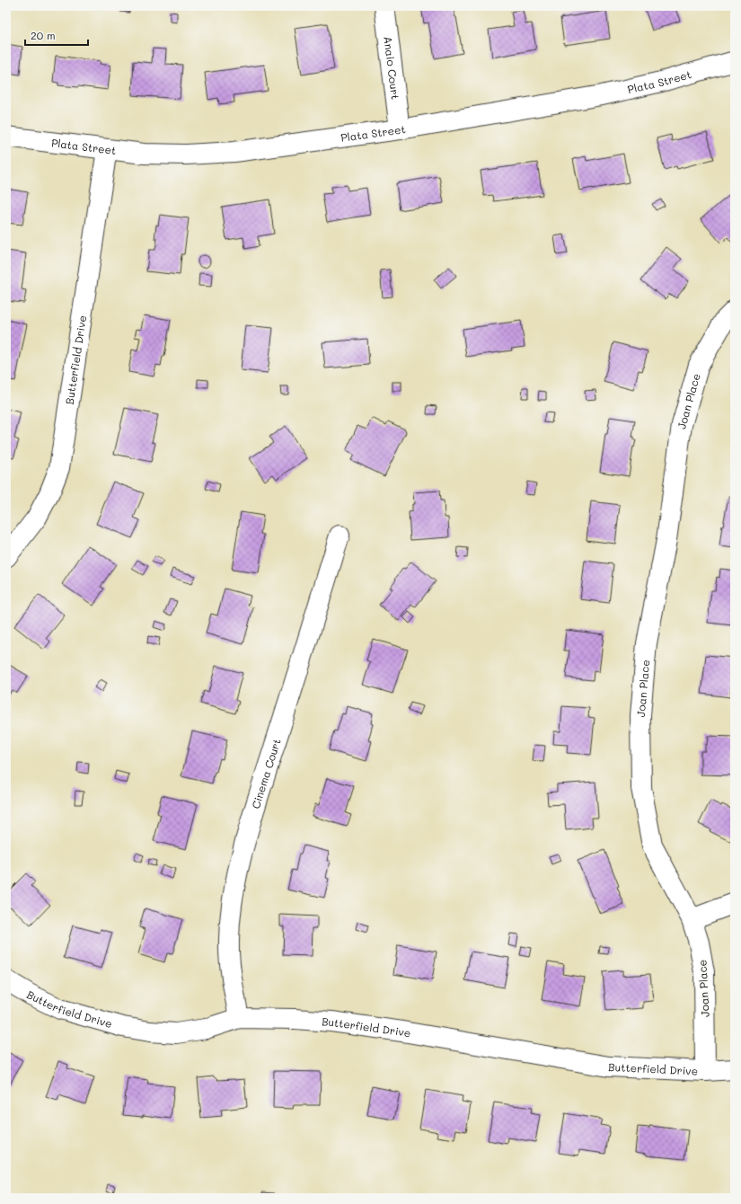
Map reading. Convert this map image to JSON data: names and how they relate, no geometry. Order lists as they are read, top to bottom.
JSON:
{
  "streets": {
    "street": [
      "Anaio Court",
      "Plata Street",
      "Butterfield Drive",
      "Joan Place",
      "Cinema Court"
    ]
  },
  "crossings": [
    ["Anaio Court", "Plata Street"],
    ["Plata Street", "Butterfield Drive"],
    ["Butterfield Drive", "Joan Place"],
    ["Butterfield Drive", "Cinema Court"]
  ],
  "scale_bar": "20 m"
}
